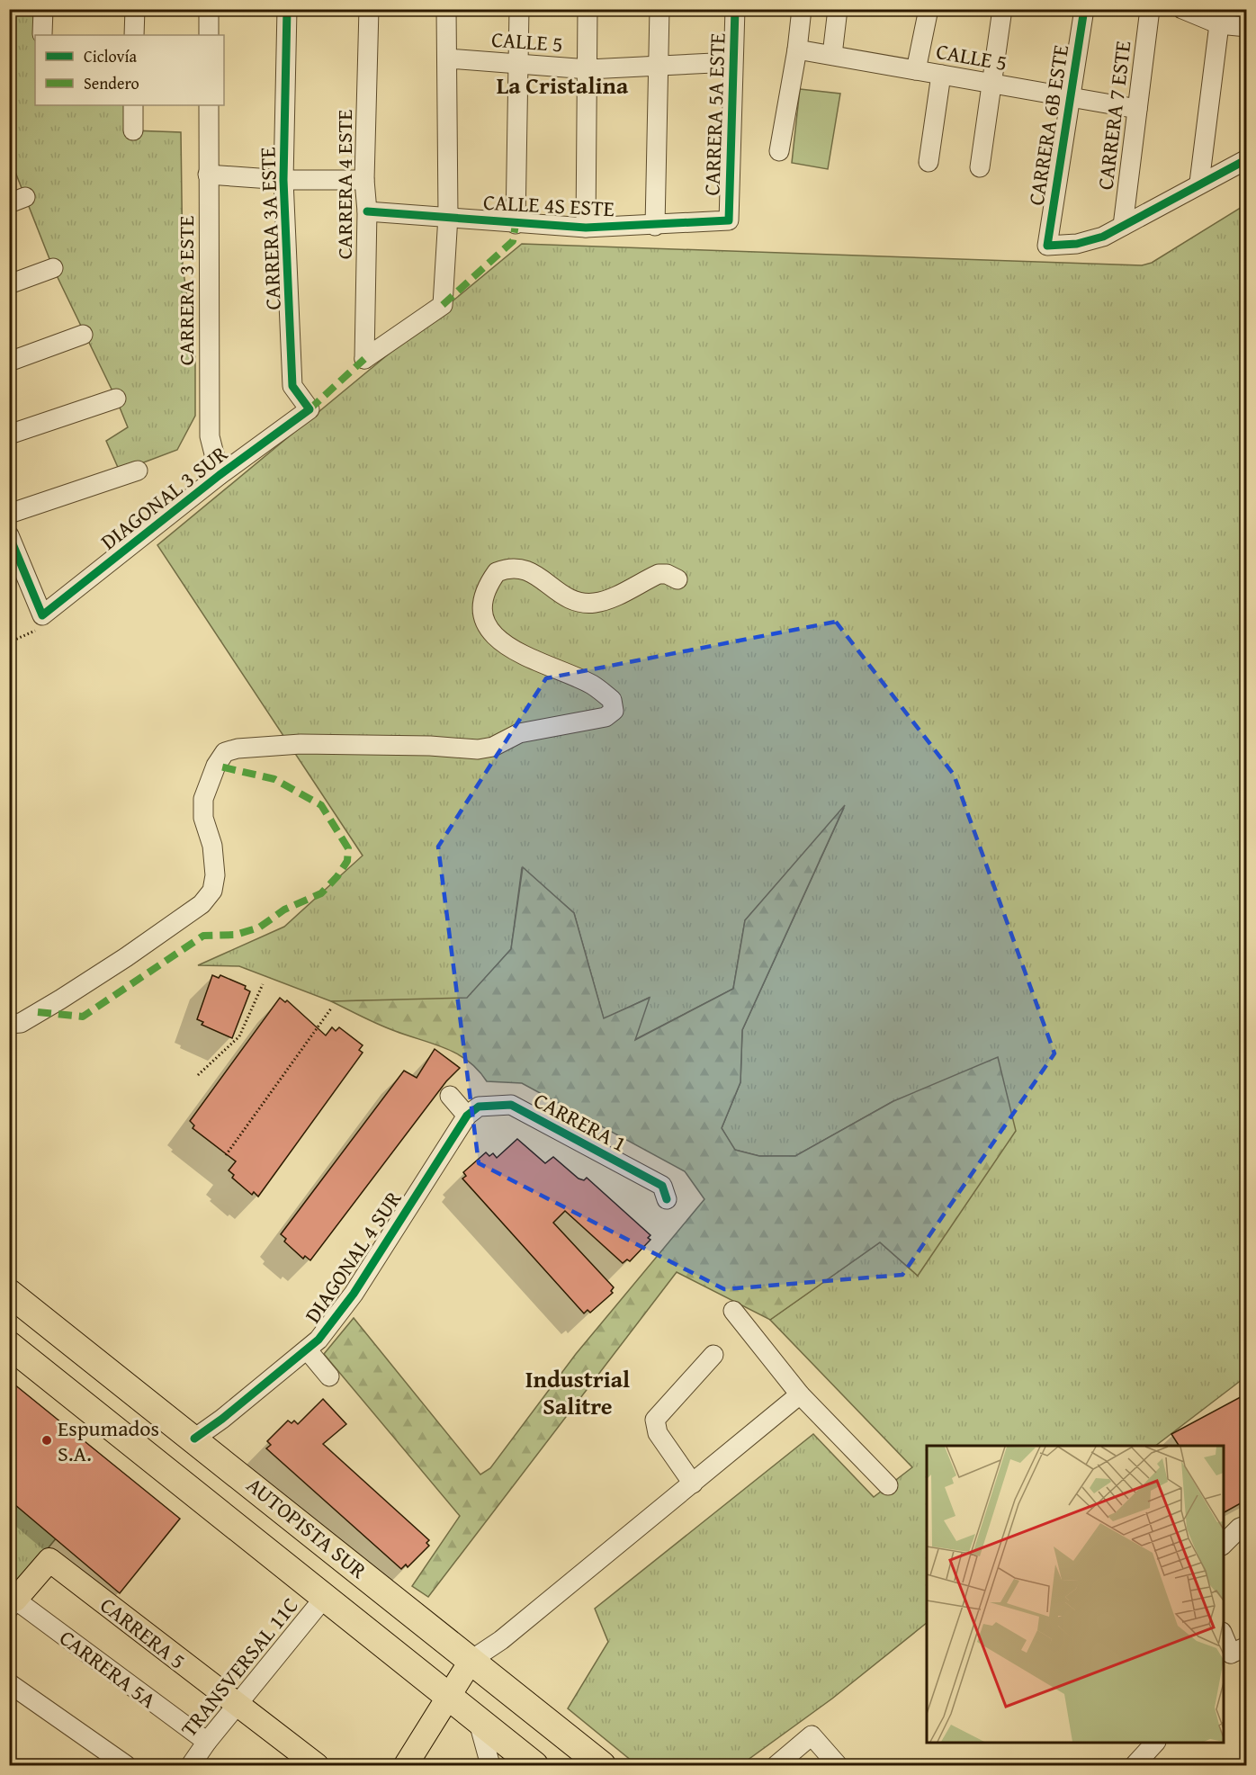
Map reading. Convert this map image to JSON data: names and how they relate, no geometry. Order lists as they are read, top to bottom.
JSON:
{
  "streets": {
    "highway": ["AUTOPISTA SUR"],
    "main road": ["CARRERA 5"],
    "street": [
      "CALLE 5",
      "CARRERA 5A ESTE",
      "CARRERA 7 ESTE",
      "CARRERA 6B ESTE",
      "CARRERA 4 ESTE",
      "CALLE 4S ESTE",
      "CARRERA 3A ESTE",
      "CARRERA 3 ESTE",
      "DIAGONAL 3 SUR",
      "CARRERA 1",
      "DIAGONAL 4 SUR",
      "TRANSVERSAL 11C",
      "CARRERA 5A"
    ]
  },
  "crossings": [
    ["CALLE 5", "CARRERA 5A ESTE"],
    ["CALLE 5", "CARRERA 7 ESTE"],
    ["CALLE 5", "CARRERA 6B ESTE"],
    ["CARRERA 5A ESTE", "CALLE 4S ESTE"],
    ["CARRERA 7 ESTE", "CARRERA 6B ESTE"],
    ["CARRERA 4 ESTE", "CALLE 4S ESTE"],
    ["CARRERA 3A ESTE", "DIAGONAL 3 SUR"],
    ["CARRERA 3 ESTE", "DIAGONAL 3 SUR"],
    ["CARRERA 1", "DIAGONAL 4 SUR"],
    ["DIAGONAL 4 SUR", "AUTOPISTA SUR"],
    ["AUTOPISTA SUR", "TRANSVERSAL 11C"],
    ["CARRERA 5", "TRANSVERSAL 11C"],
    ["CARRERA 5", "CARRERA 5A"],
    ["TRANSVERSAL 11C", "CARRERA 5A"]
  ],
  "districts": ["La Cristalina", "Industrial Salitre"],
  "places": ["Espumados S.A."],
  "legend": ["Ciclovía", "Sendero"]
}
